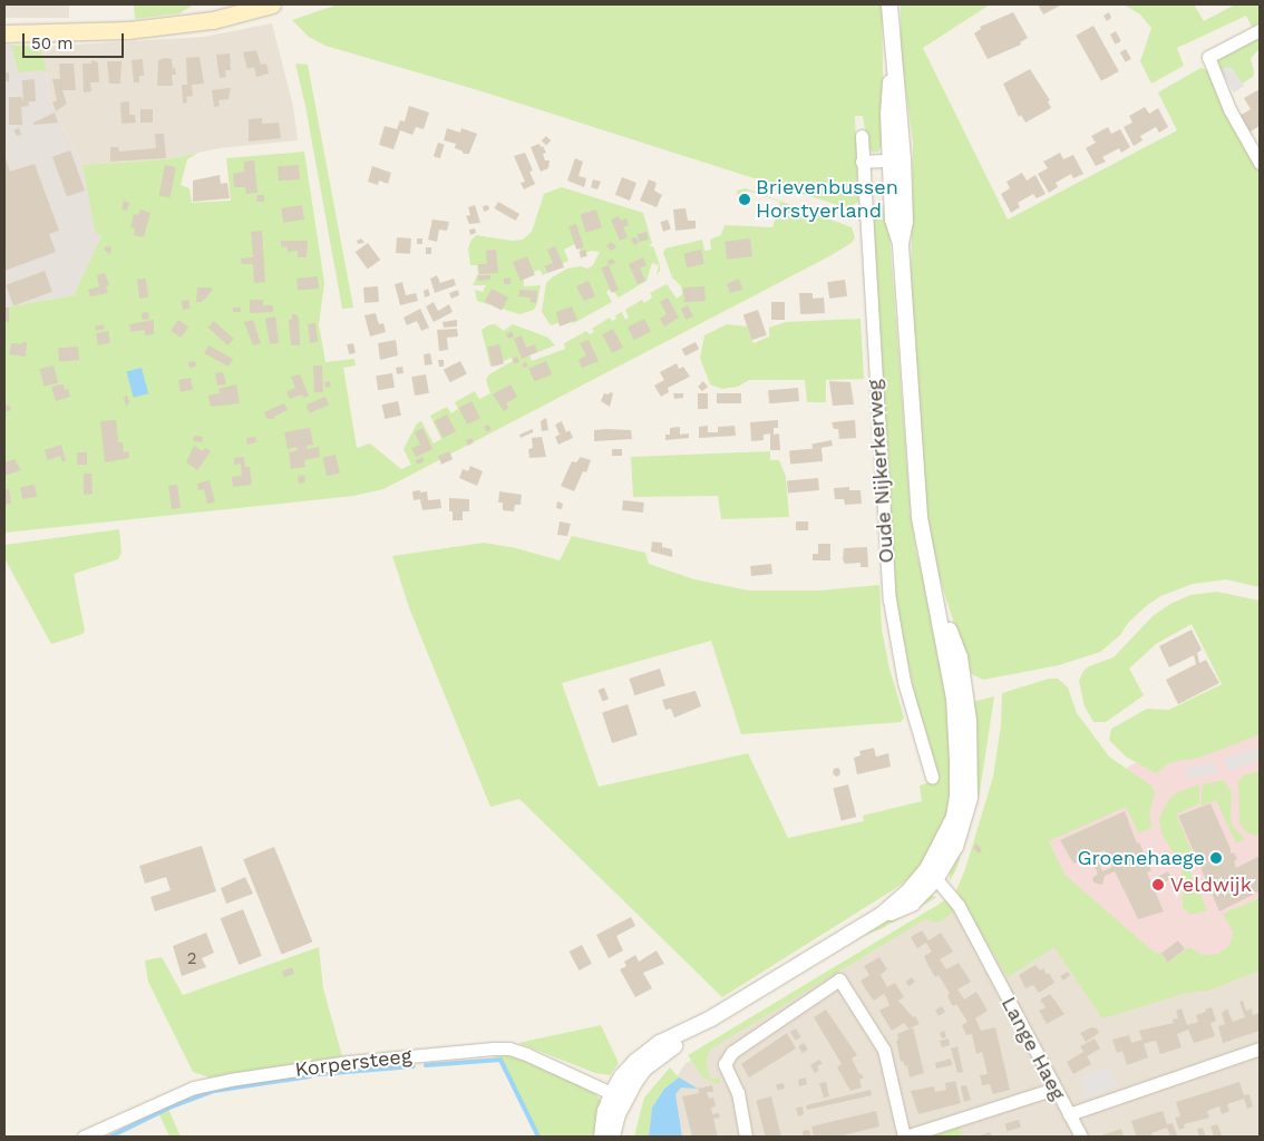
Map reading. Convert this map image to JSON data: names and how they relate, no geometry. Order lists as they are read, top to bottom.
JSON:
{
  "streets": {
    "street": ["Oude Nijkerkerweg", "Lange Haeg", "Korpersteeg"]
  },
  "crossings": [
    ["Oude Nijkerkerweg", "Lange Haeg"],
    ["Oude Nijkerkerweg", "Korpersteeg"]
  ],
  "places": ["Brievenbussen Horstyerland", "Groenehaege", "Veldwijk"],
  "house_numbers": ["2"],
  "scale_bar": "50 m"
}
